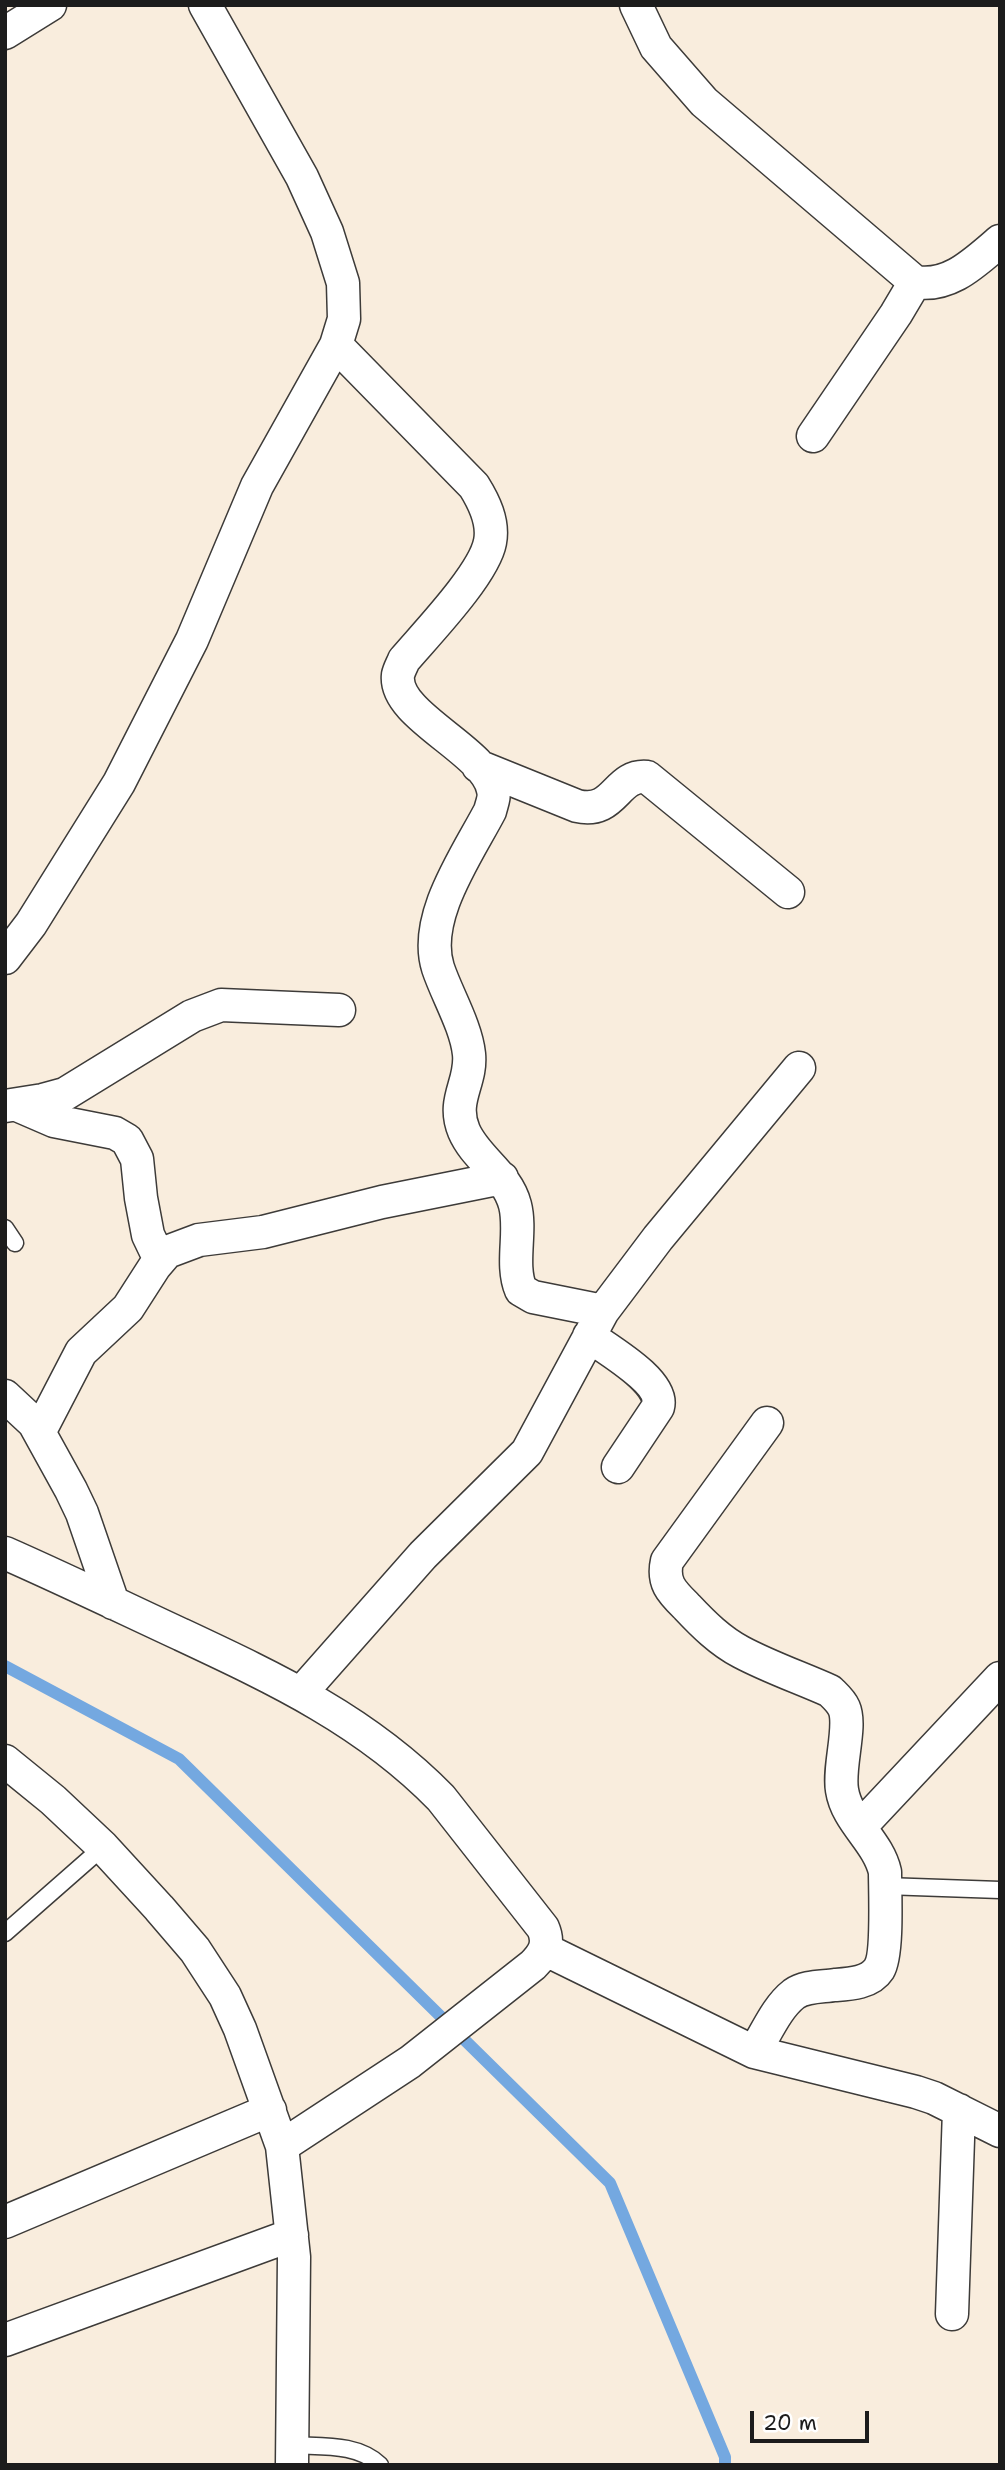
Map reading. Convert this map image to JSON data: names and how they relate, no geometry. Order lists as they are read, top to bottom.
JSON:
{
  "scale_bar": "20 m"
}
